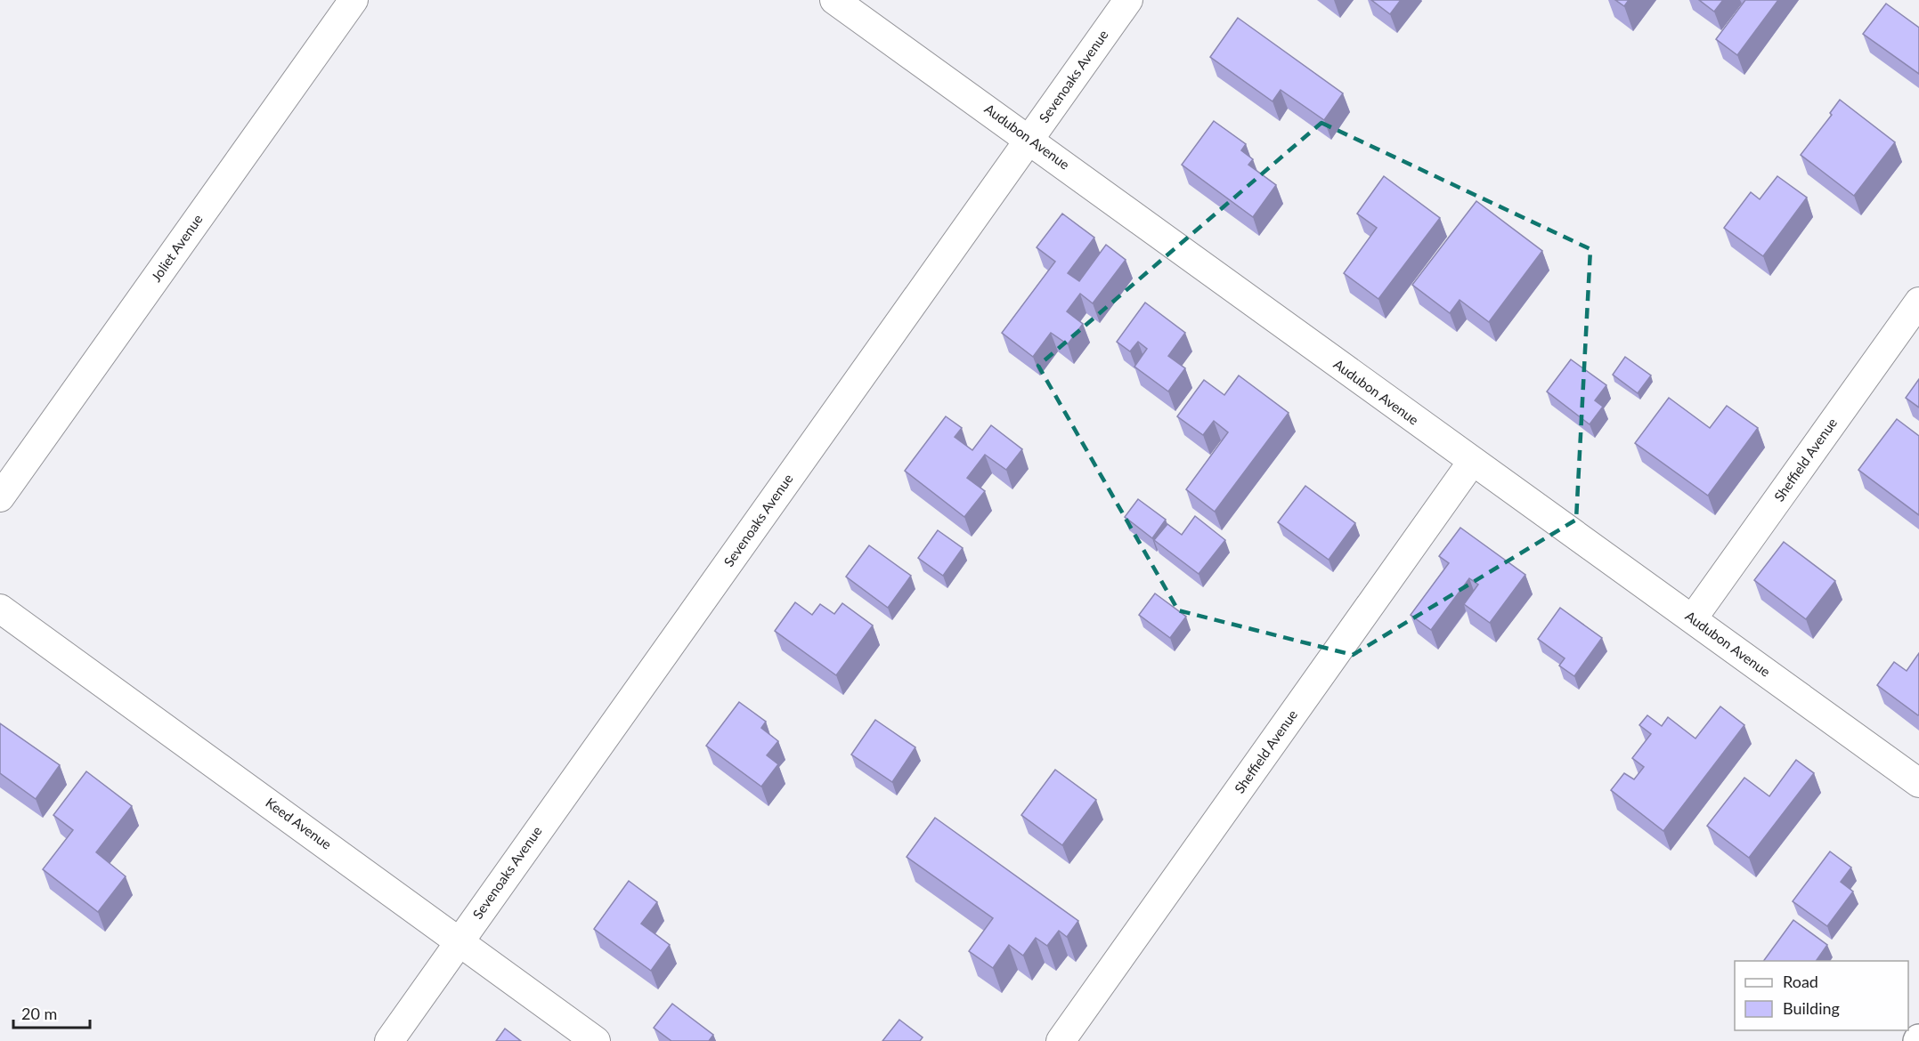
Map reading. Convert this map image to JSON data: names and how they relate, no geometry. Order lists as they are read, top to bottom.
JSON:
{
  "streets": {
    "street": [
      "Sevenoaks Avenue",
      "Audubon Avenue",
      "Joliet Avenue",
      "Sheffield Avenue",
      "Keed Avenue"
    ]
  },
  "crossings": [
    ["Sevenoaks Avenue", "Audubon Avenue"],
    ["Sevenoaks Avenue", "Keed Avenue"],
    ["Audubon Avenue", "Sheffield Avenue"]
  ],
  "legend": ["Road", "Building"],
  "scale_bar": "20 m"
}
